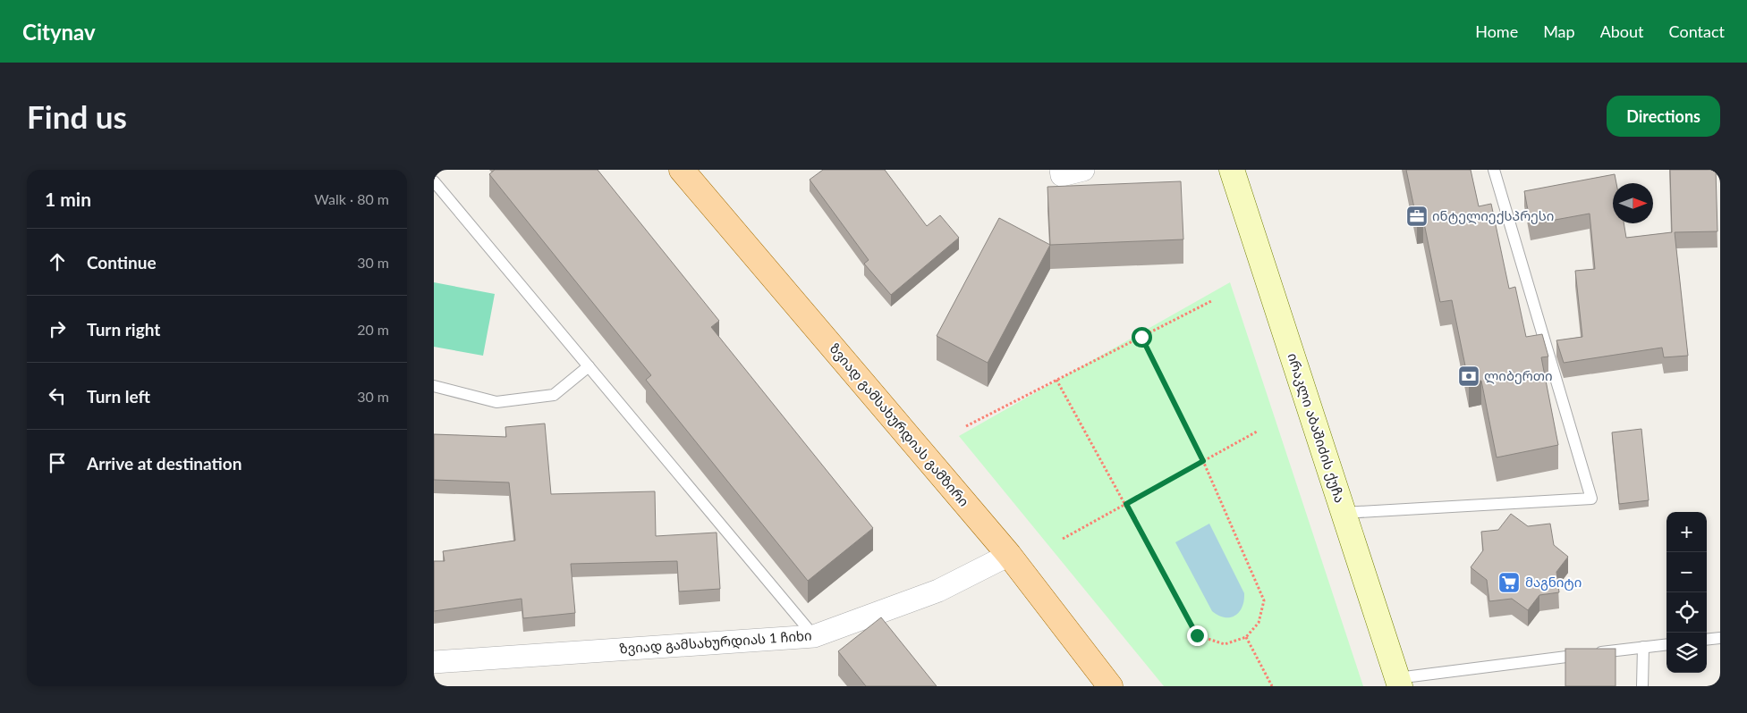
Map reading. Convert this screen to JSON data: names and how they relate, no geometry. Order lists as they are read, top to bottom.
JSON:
{
  "streets": {
    "main road": ["ზვიად გამსახურდიას გამზირი", "ირაკლი აბაშიძის ქუჩა"],
    "street": ["ზვიად გამსახურდიას 1 ჩიხი"]
  },
  "crossings": [
    ["ზვიად გამსახურდიას გამზირი", "ზვიად გამსახურდიას 1 ჩიხი"]
  ],
  "places": {
    "office": ["ინტელიექსპრესი"],
    "bank": ["ლიბერთი"],
    "supermarket": ["მაგნიტი"]
  },
  "north": "right",
  "page": {
    "header": "Citynav",
    "nav": [
      "Home",
      "Map",
      "About",
      "Contact"
    ],
    "buttons": "Directions",
    "title": "Find us",
    "heading": ["1 min", "Walk · 80 m"],
    "list": [
      ["Continue", "30 m"],
      ["Turn right", "20 m"],
      ["Turn left", "30 m"],
      "Arrive at destination"
    ],
    "map_buttons": ["+", "−"]
  }
}
